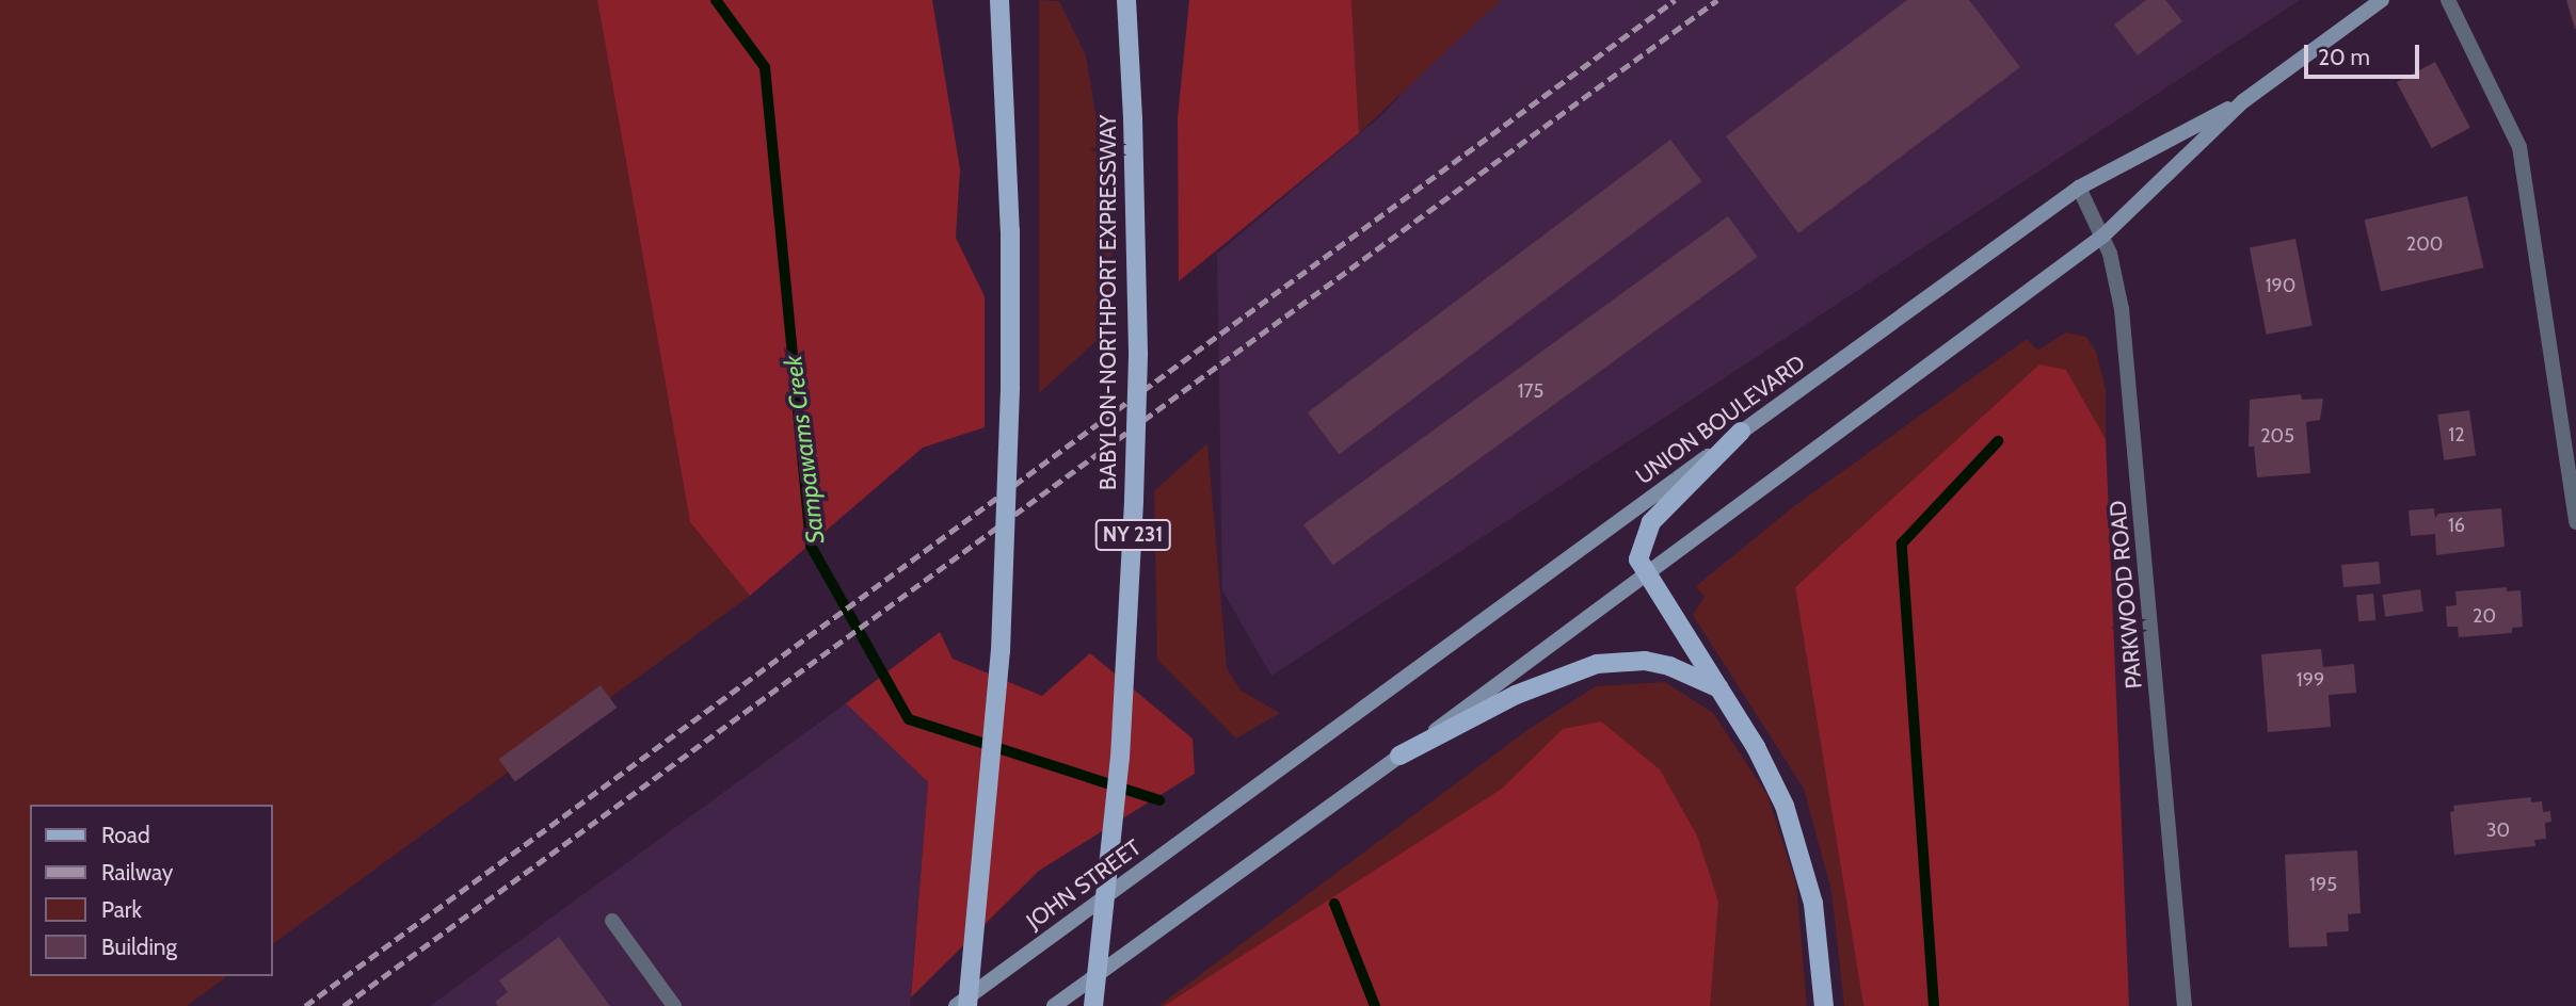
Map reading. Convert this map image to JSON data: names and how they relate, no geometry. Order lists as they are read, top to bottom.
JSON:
{
  "streets": {
    "main road": [
      "BABYLON-NORTHPORT EXPRESSWAY",
      "UNION BOULEVARD",
      "NY 231",
      "JOHN STREET"
    ],
    "street": ["PARKWOOD ROAD"]
  },
  "crossings": [
    ["UNION BOULEVARD", "PARKWOOD ROAD"],
    ["UNION BOULEVARD", "JOHN STREET"]
  ],
  "water": ["Sampawams Creek"],
  "house_numbers": [
    "200",
    "190",
    "175",
    "12",
    "205",
    "16",
    "20",
    "199",
    "30",
    "195"
  ],
  "legend": [
    "Road",
    "Railway",
    "Park",
    "Building"
  ],
  "scale_bar": "20 m"
}
